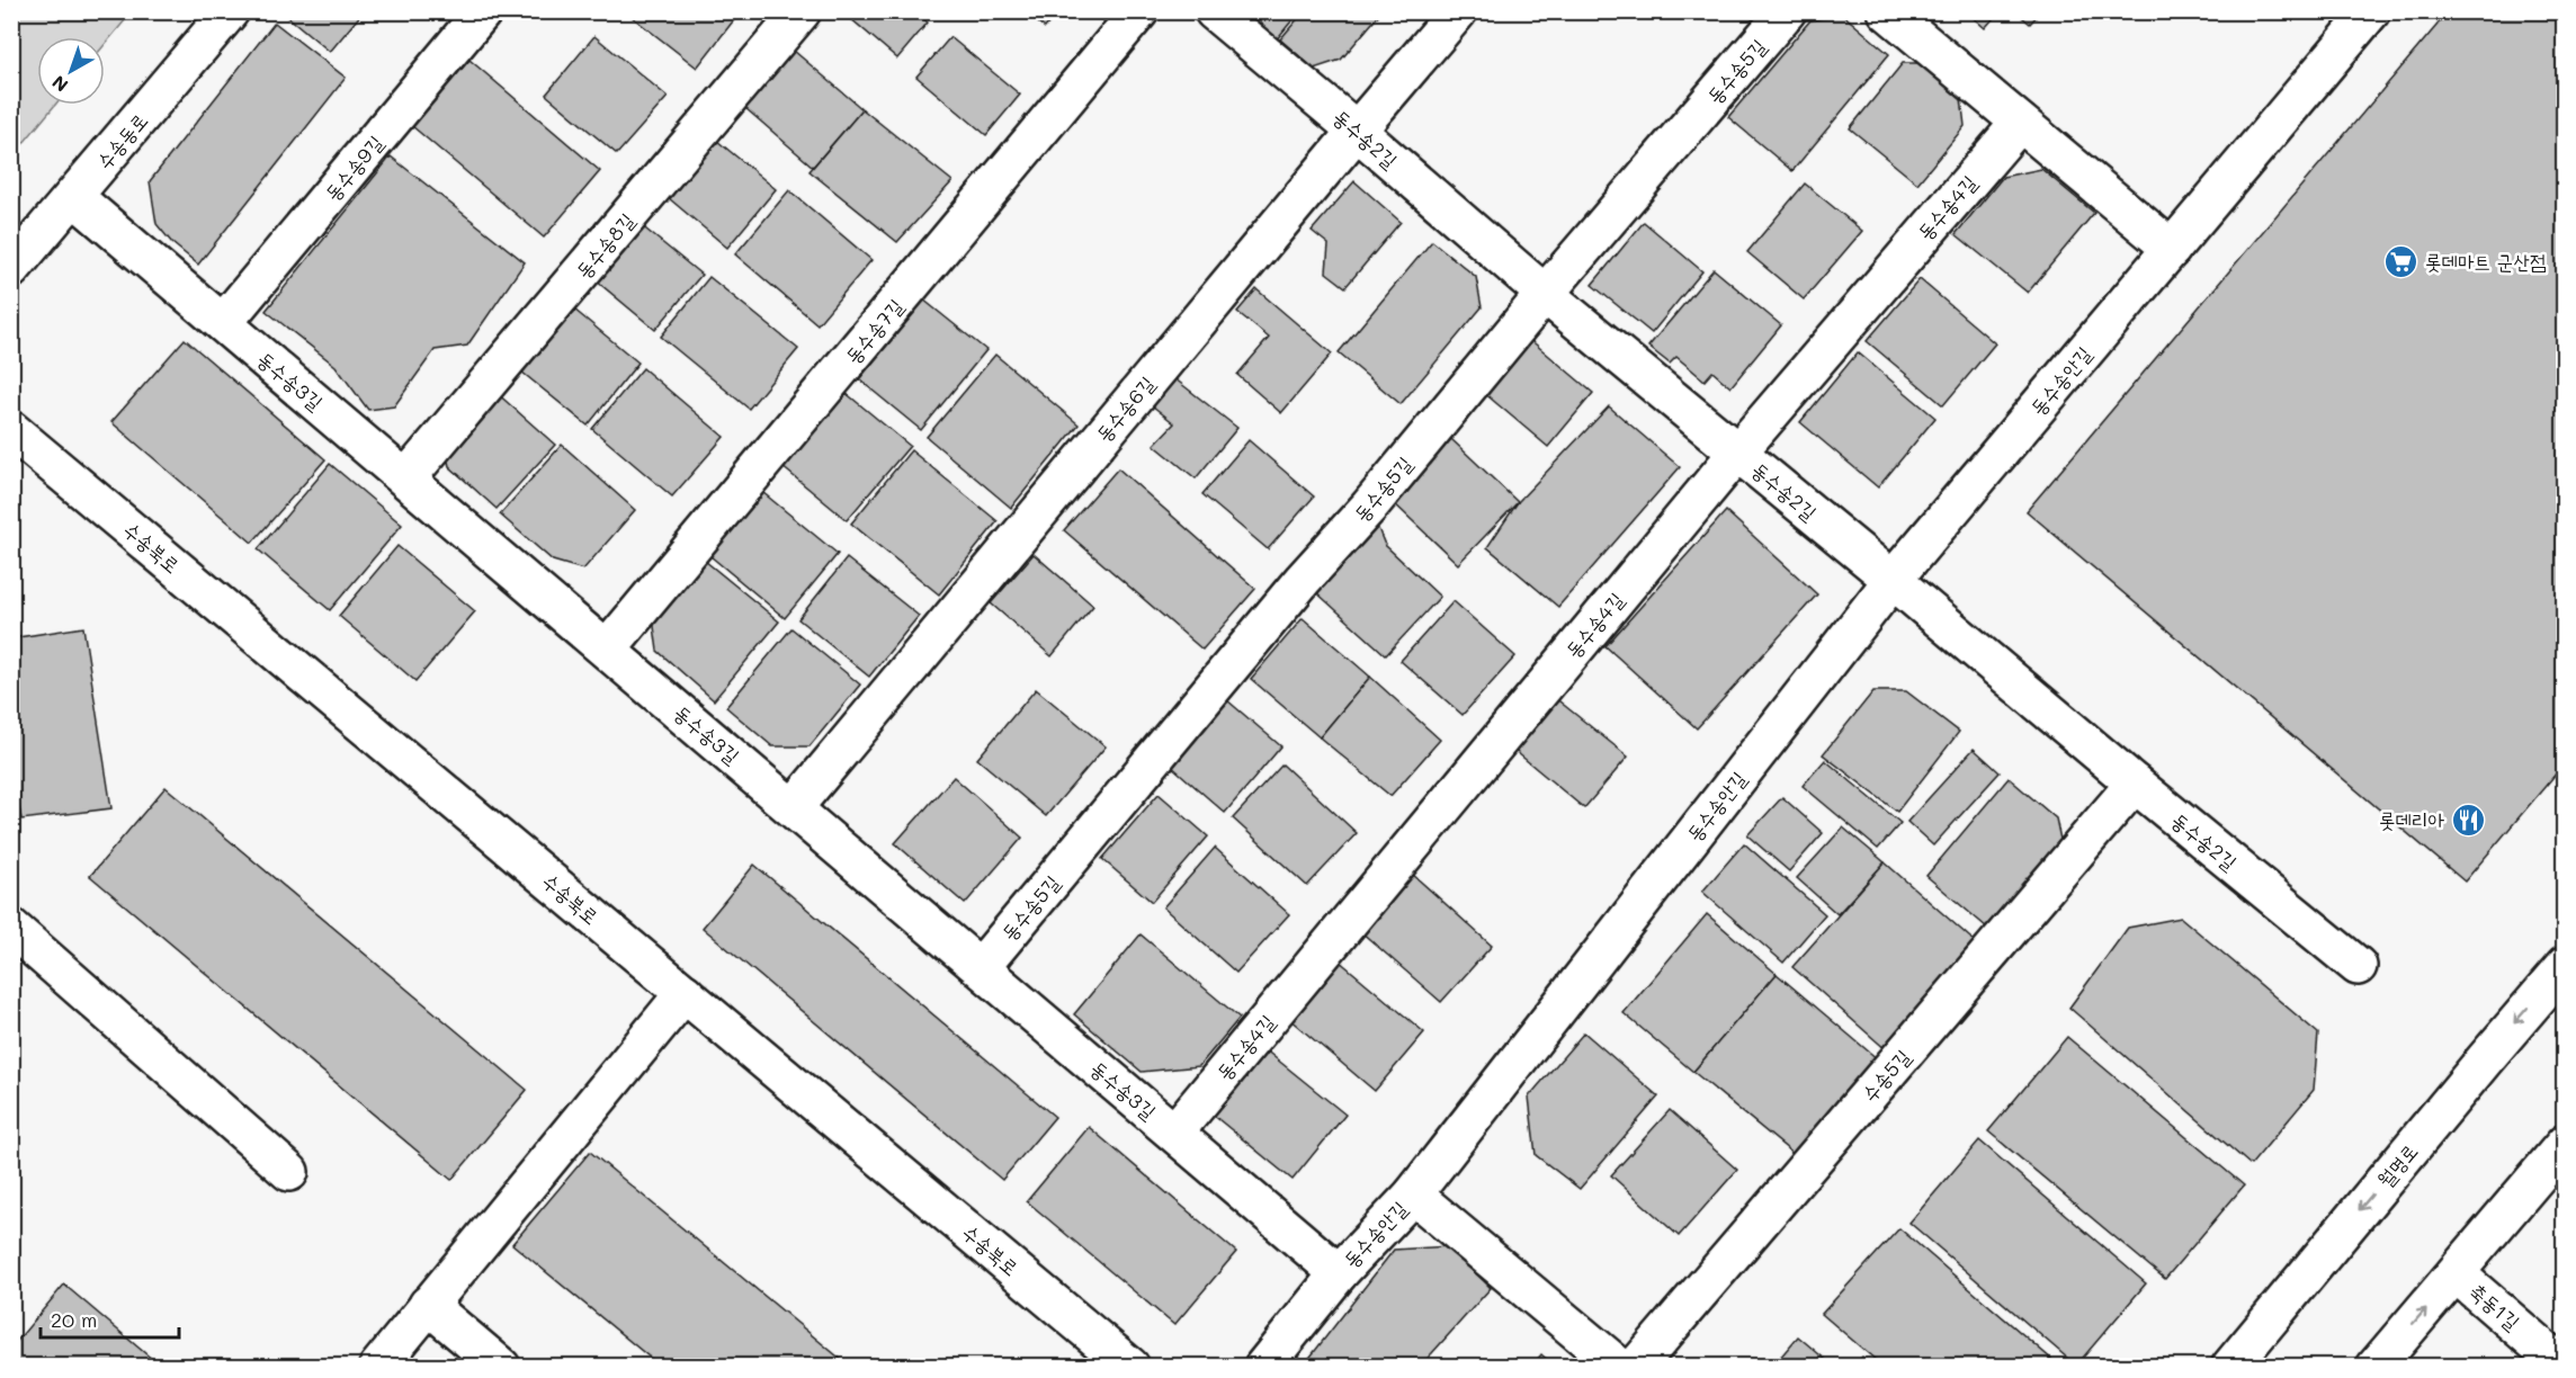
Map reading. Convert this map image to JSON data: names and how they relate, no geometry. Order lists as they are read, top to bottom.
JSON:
{
  "streets": {
    "street": [
      "동수송5길",
      "동수송2길",
      "수송동로",
      "동수송9길",
      "동수송4길",
      "동수송8길",
      "동수송7길",
      "동수송3길",
      "동수송안길",
      "동수송6길",
      "수송북로",
      "수송5길",
      "월명로",
      "축동1길"
    ]
  },
  "crossings": [
    ["동수송5길", "동수송2길"],
    ["동수송5길", "동수송3길"],
    ["동수송2길", "동수송4길"],
    ["동수송2길", "동수송안길"],
    ["동수송2길", "동수송6길"],
    ["동수송2길", "수송5길"],
    ["수송동로", "동수송3길"],
    ["동수송9길", "동수송3길"],
    ["동수송4길", "동수송3길"],
    ["동수송8길", "동수송3길"],
    ["동수송7길", "동수송3길"],
    ["동수송3길", "동수송안길"],
    ["동수송3길", "동수송6길"]
  ],
  "places": {
    "supermarket": ["롯데마트 군산점"],
    "restaurant": ["롯데리아"]
  },
  "scale_bar": "20 m",
  "north": "bottom left"
}
